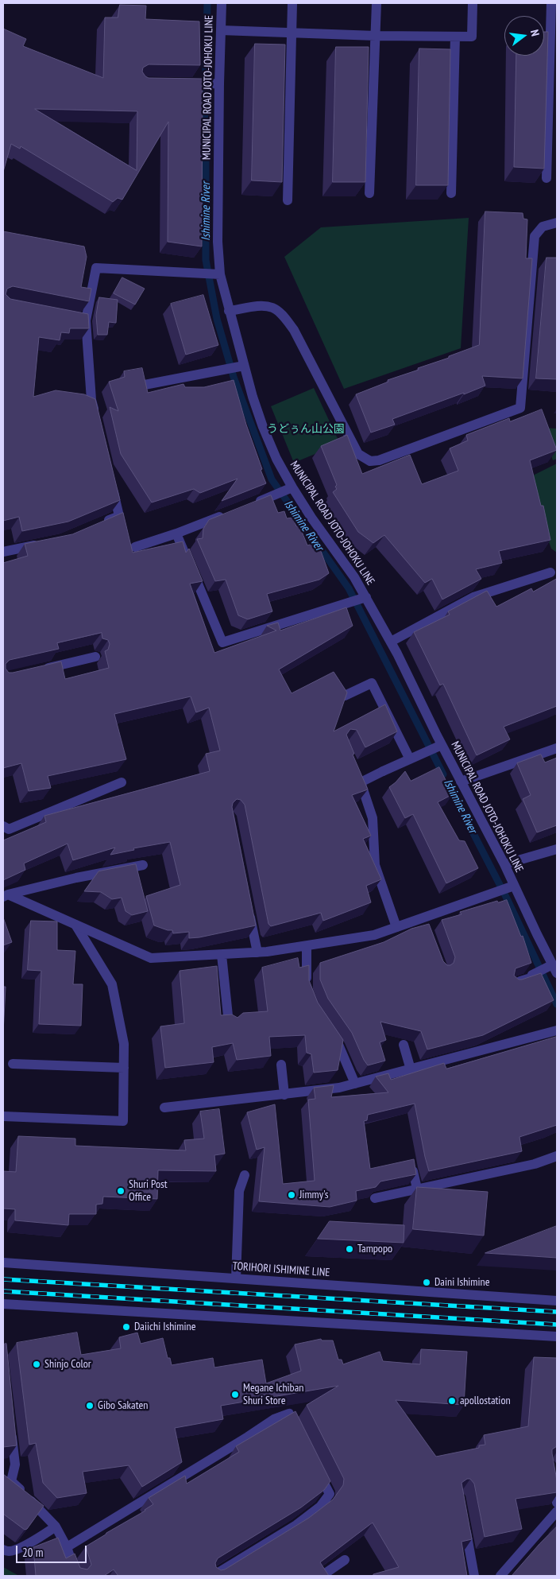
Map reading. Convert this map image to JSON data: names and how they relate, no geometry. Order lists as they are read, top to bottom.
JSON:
{
  "streets": {
    "street": ["MUNICIPAL ROAD JOTO-JOHOKU LINE", "TORIHORI ISHIMINE LINE"]
  },
  "water": ["Ishimine River"],
  "parks": ["うどぅん山公園"],
  "places": [
    "Shuri Post Office",
    "Jimmy's",
    "Tampopo",
    "Daini Ishimine",
    "Daiichi Ishimine",
    "Shinjo Color",
    "Megane Ichiban Shuri Store",
    "apollostation",
    "Gibo Sakaten"
  ],
  "scale_bar": "20 m",
  "north": "right"
}
